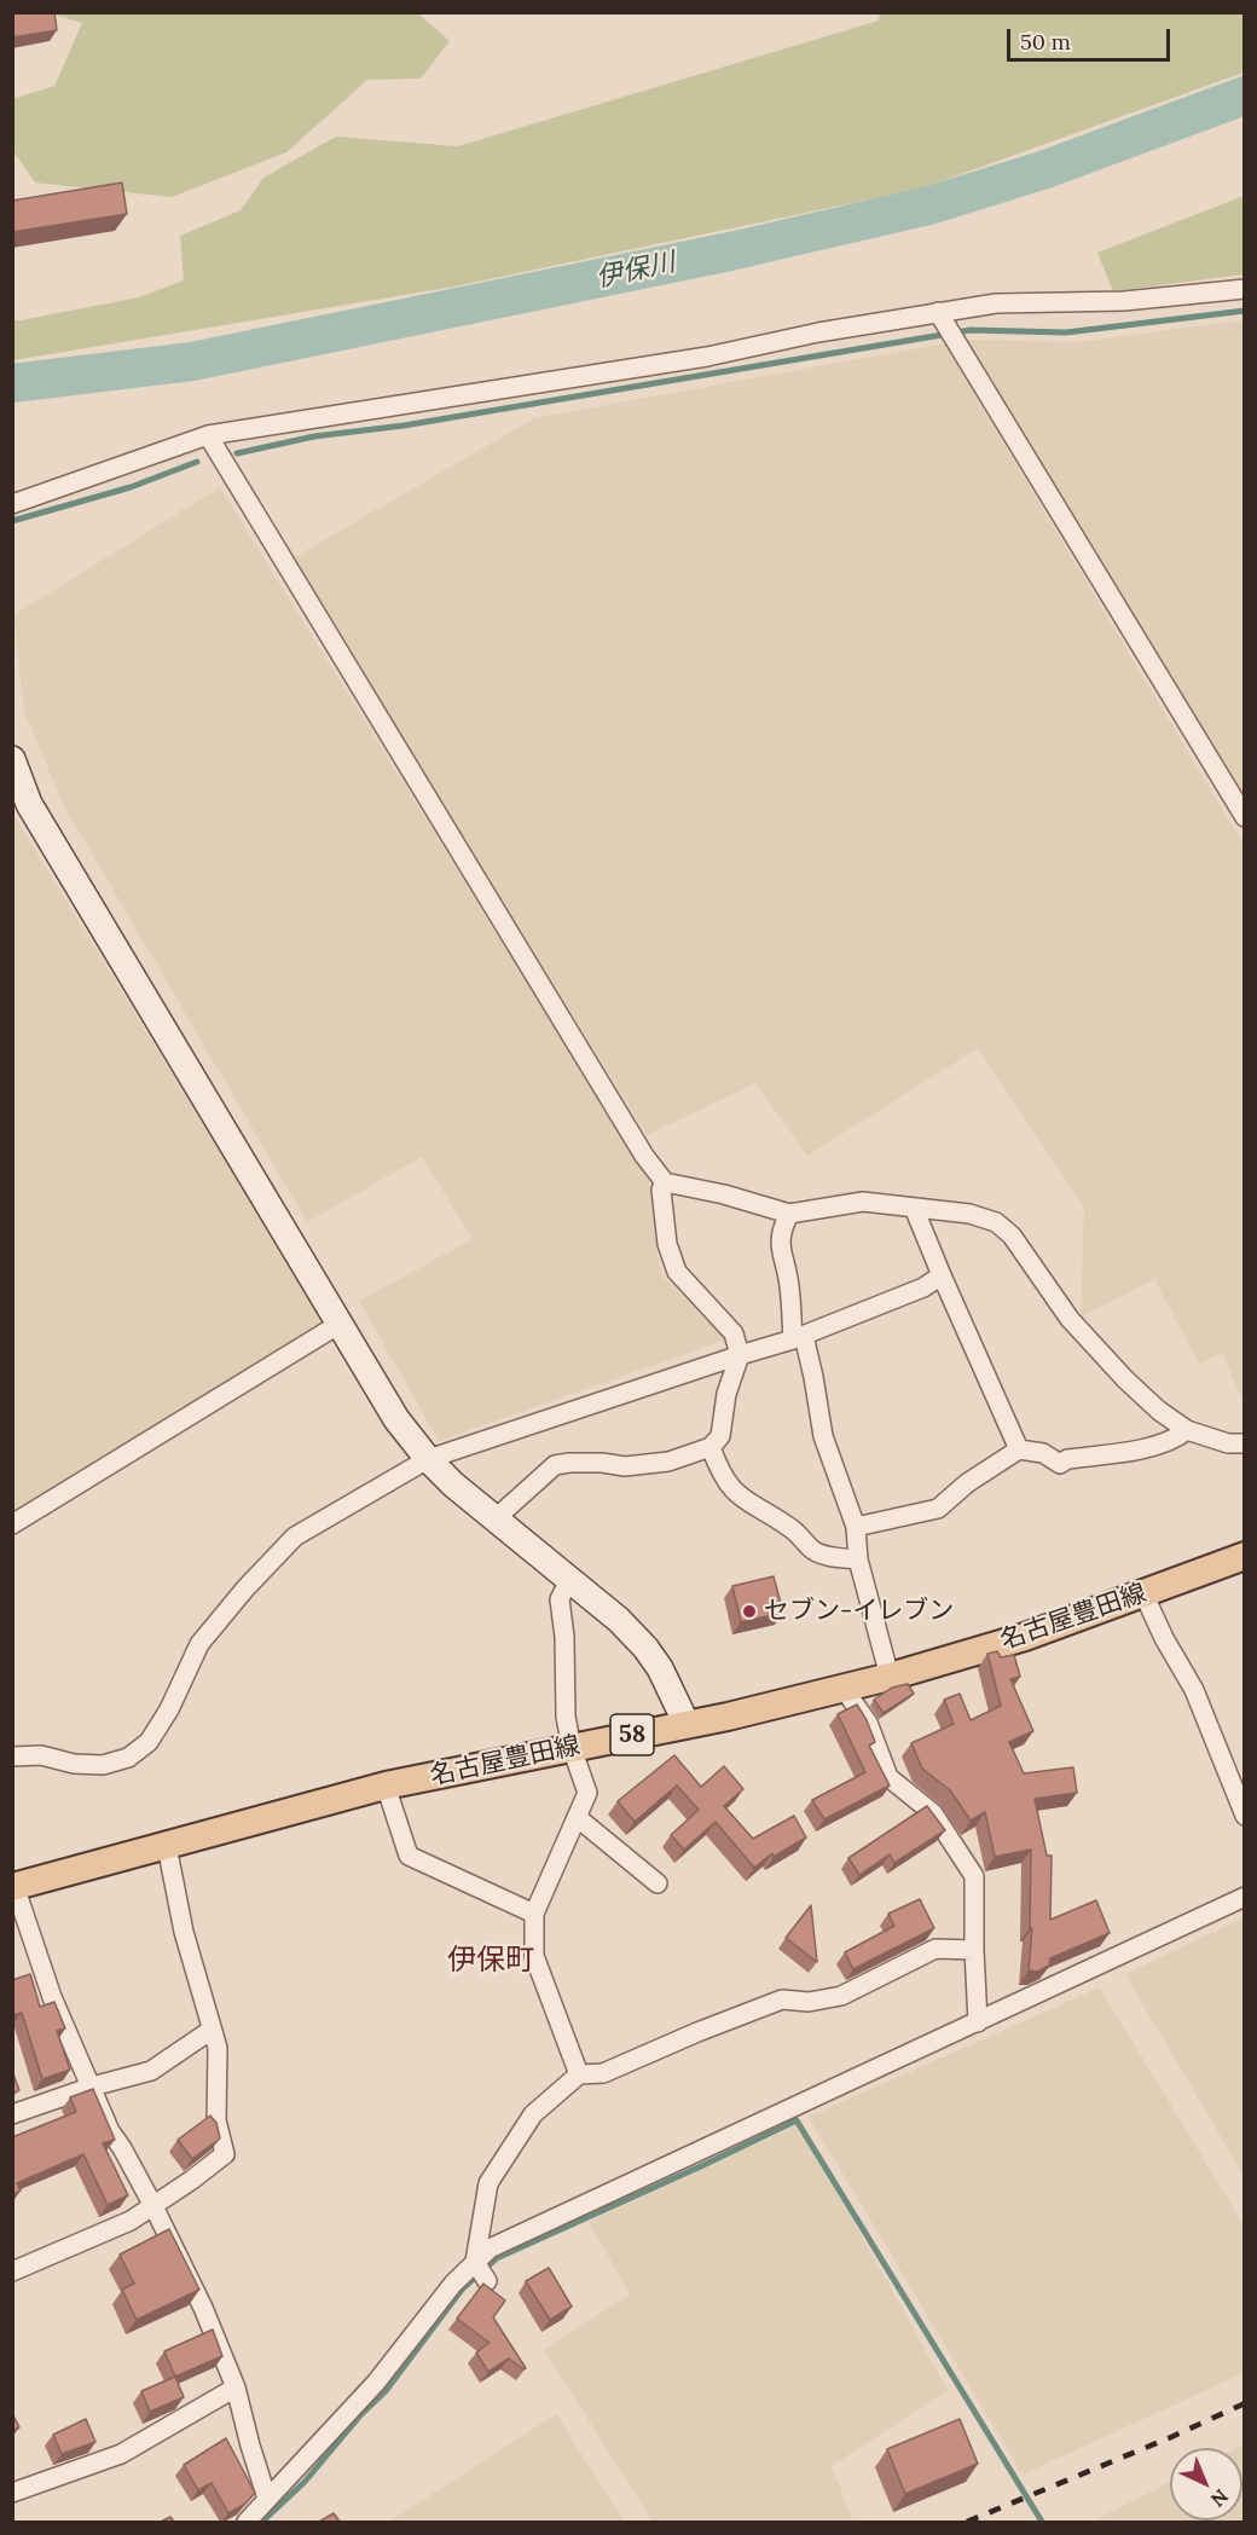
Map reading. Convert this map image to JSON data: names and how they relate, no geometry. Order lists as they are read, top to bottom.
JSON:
{
  "streets": {
    "main road": ["名古屋豊田線", "58"]
  },
  "districts": ["伊保町"],
  "water": ["伊保川"],
  "places": ["セブン-イレブン"],
  "scale_bar": "50 m",
  "north": "bottom right"
}
